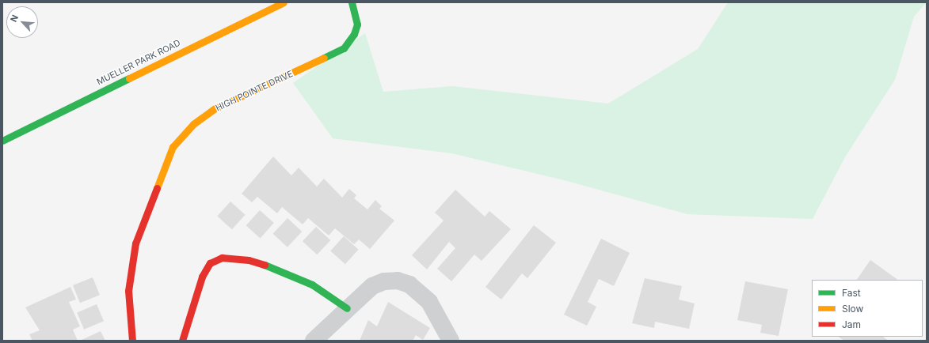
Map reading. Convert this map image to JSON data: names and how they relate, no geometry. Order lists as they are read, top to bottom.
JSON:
{
  "streets": {
    "street": ["MUELLER PARK ROAD", "HIGH POINTE DRIVE"]
  },
  "legend": ["Fast", "Slow", "Jam"],
  "north": "top left"
}
